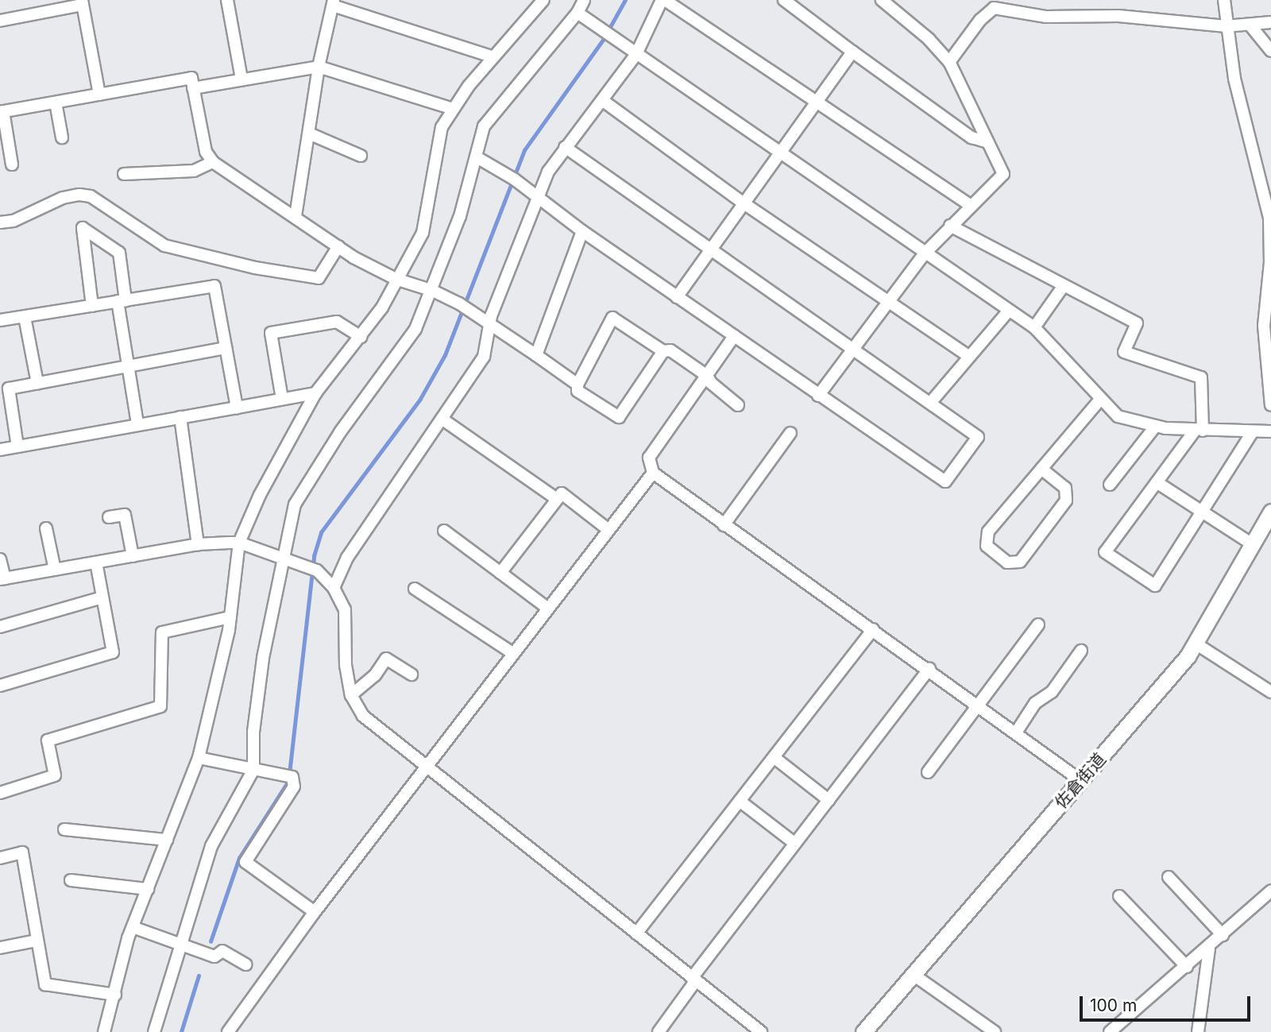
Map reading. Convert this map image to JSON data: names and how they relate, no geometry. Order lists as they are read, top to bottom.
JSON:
{
  "streets": {
    "main road": ["佐倉街道"]
  },
  "scale_bar": "100 m"
}
